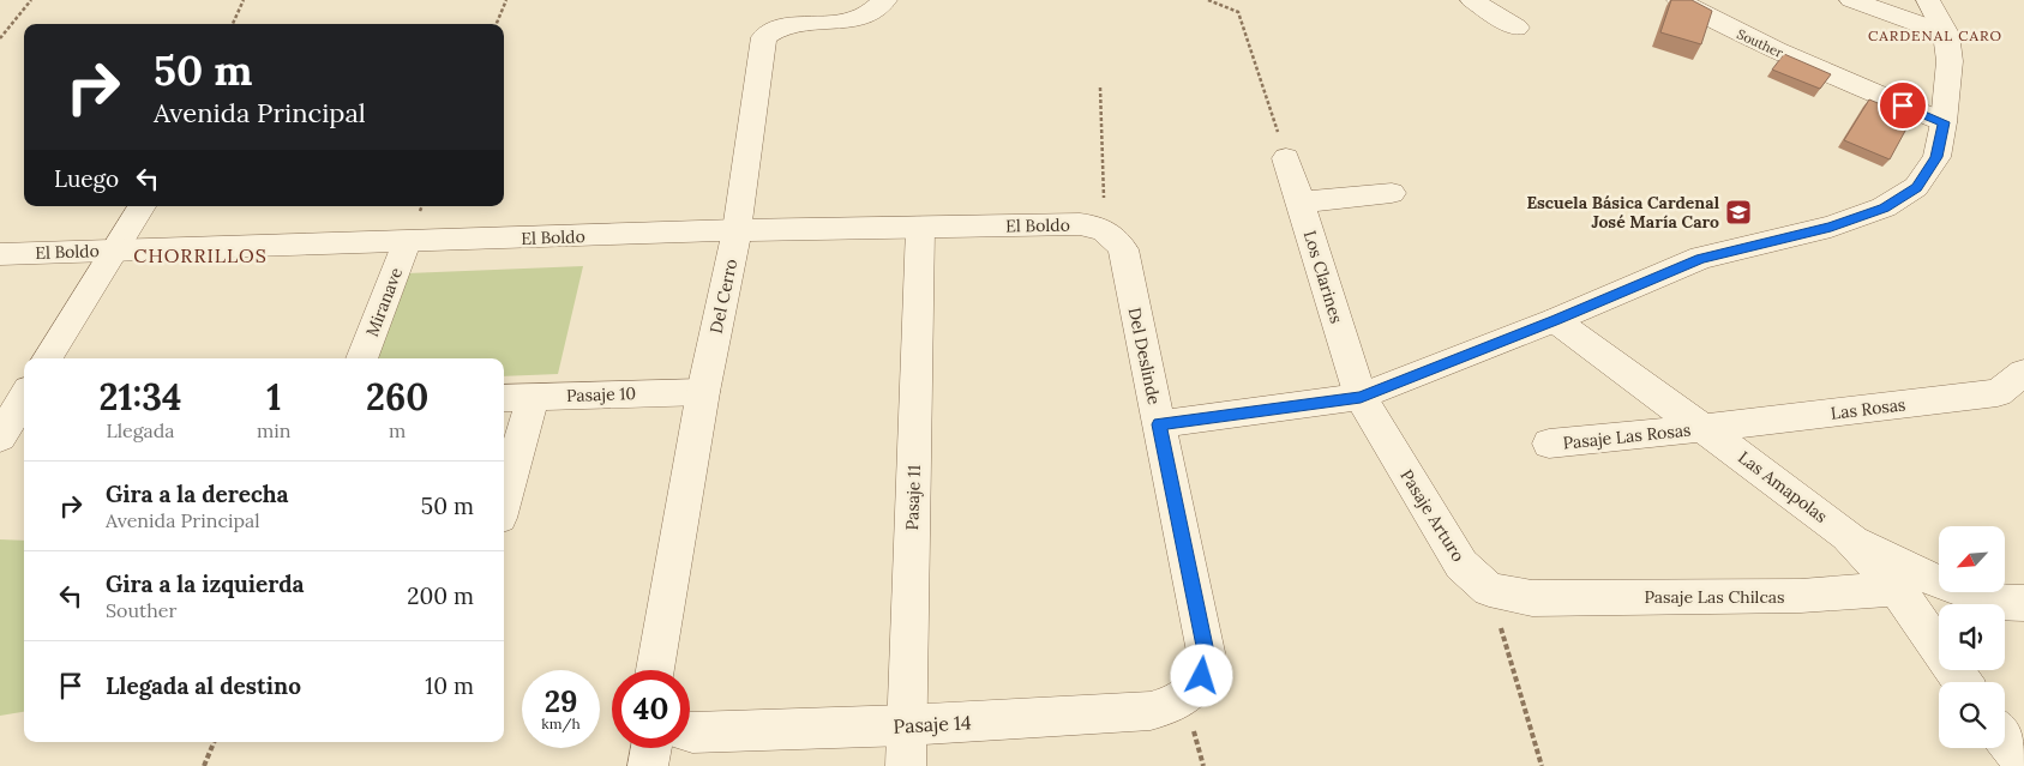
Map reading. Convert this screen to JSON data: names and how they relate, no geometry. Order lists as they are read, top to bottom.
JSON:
{
  "streets": {
    "street": [
      "Souther",
      "El Boldo",
      "Los Clarines",
      "Del Cerro",
      "Miranave",
      "Del Deslinde",
      "Pasaje 10",
      "Las Rosas",
      "Pasaje Las Rosas",
      "Las Amapolas",
      "Pasaje 11",
      "Pasaje Arturo",
      "Pasaje Las Chilcas",
      "Pasaje 14"
    ]
  },
  "crossings": [
    ["El Boldo", "Del Cerro"],
    ["El Boldo", "Miranave"],
    ["El Boldo", "Del Deslinde"],
    ["El Boldo", "Pasaje 11"],
    ["Los Clarines", "Pasaje Arturo"],
    ["Del Cerro", "Pasaje 10"],
    ["Del Deslinde", "Pasaje 14"],
    ["Las Rosas", "Pasaje Las Rosas"],
    ["Las Rosas", "Las Amapolas"],
    ["Pasaje Las Rosas", "Las Amapolas"],
    ["Las Amapolas", "Pasaje Las Chilcas"],
    ["Pasaje 11", "Pasaje 14"],
    ["Pasaje Arturo", "Pasaje Las Chilcas"]
  ],
  "districts": ["CARDENAL CARO", "CHORRILLOS"],
  "places": {
    "school or university": ["Escuela Básica Cardenal José María Caro"]
  },
  "north": "bottom left",
  "page": {
    "turn": ["50 m", "Avenida Principal"],
    "then": "Luego",
    "eta": [
      "21:34",
      "Llegada",
      "1",
      "min",
      "260",
      "m"
    ],
    "list": [
      {
        "name": "Gira a la derecha",
        "note": "Avenida Principal",
        "value": "50 m"
      },
      {
        "name": "Gira a la izquierda",
        "note": "Souther",
        "value": "200 m"
      },
      {
        "name": "Llegada al destino",
        "value": "10 m"
      }
    ],
    "speed": "29 km/h",
    "limit": "40"
  }
}
